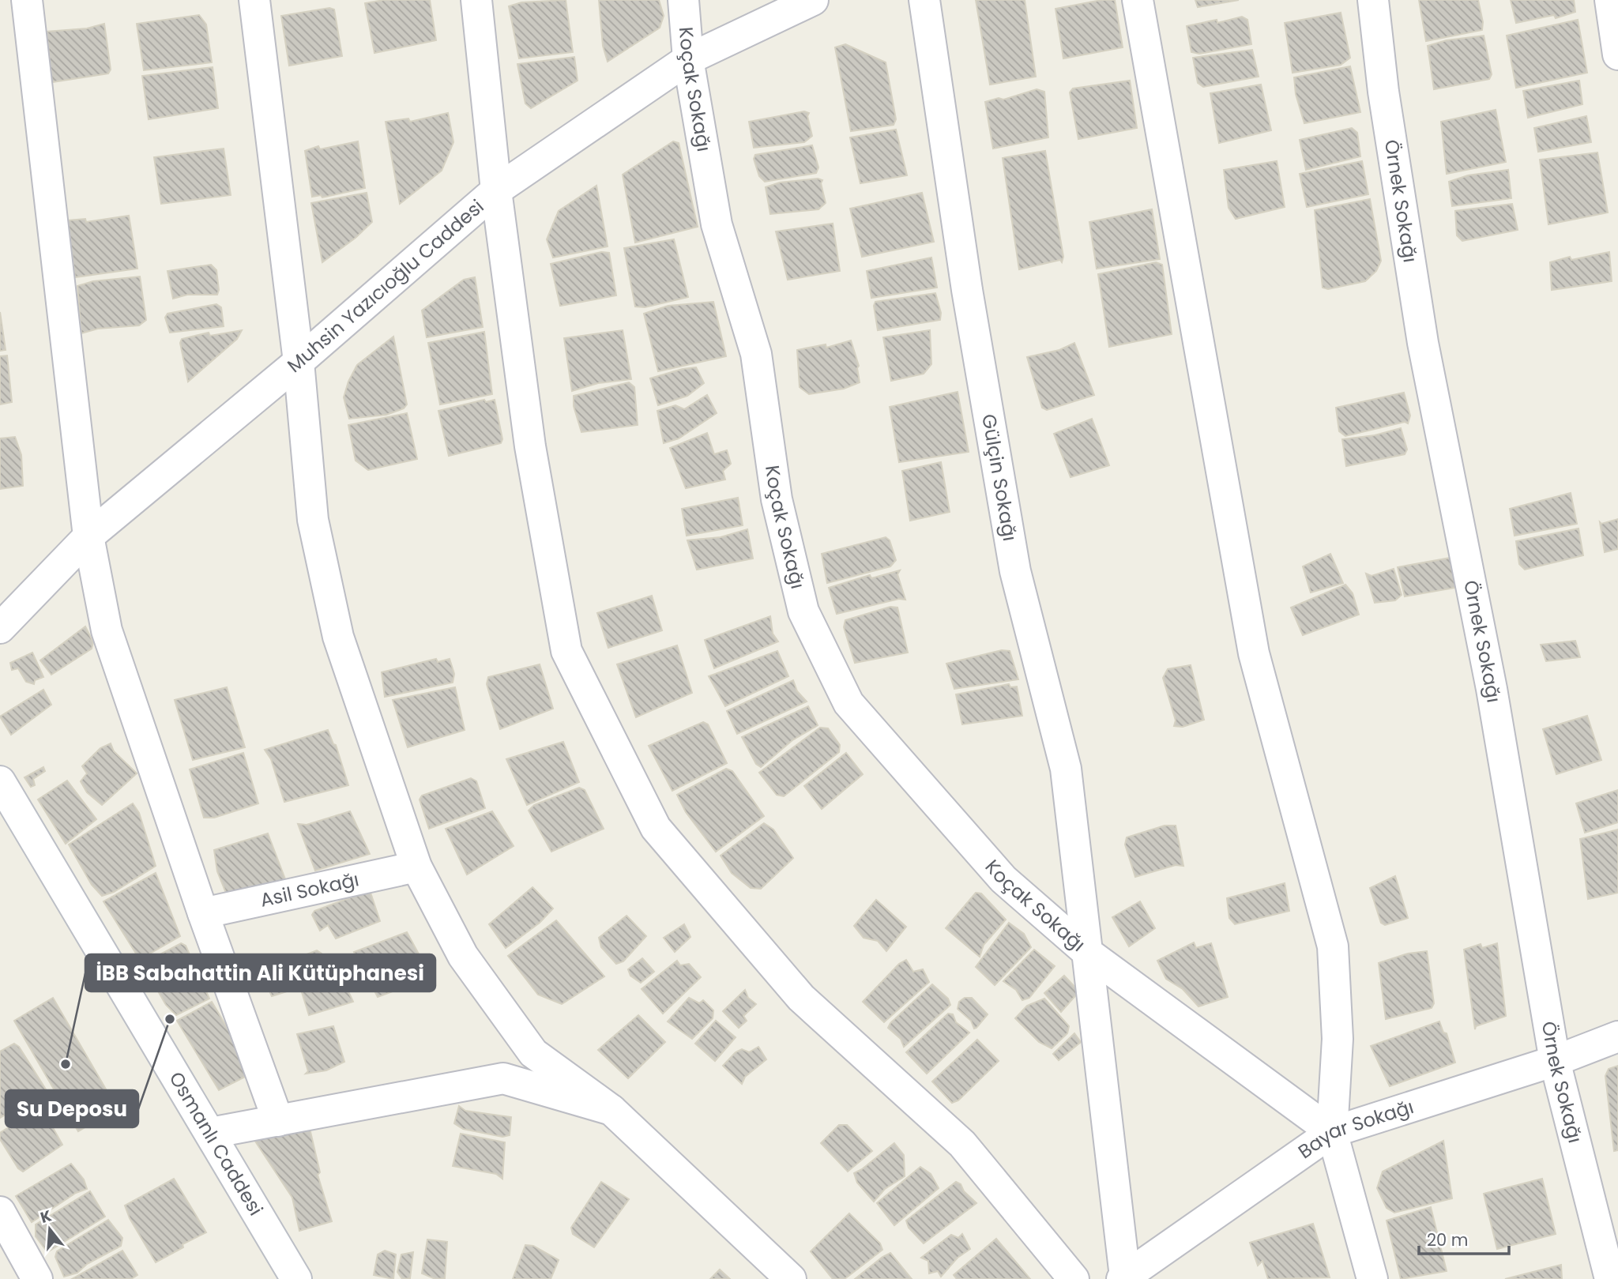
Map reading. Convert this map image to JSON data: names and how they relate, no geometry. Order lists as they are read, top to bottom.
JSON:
{
  "streets": {
    "street": [
      "Koçak Sokağı",
      "Örnek Sokağı",
      "Muhsin Yazıcıoğlu Caddesi",
      "Gülçin Sokağı",
      "Asil Sokağı",
      "Bayar Sokağı",
      "Osmanlı Caddesi"
    ]
  },
  "crossings": [
    ["Koçak Sokağı", "Muhsin Yazıcıoğlu Caddesi"],
    ["Koçak Sokağı", "Gülçin Sokağı"],
    ["Koçak Sokağı", "Bayar Sokağı"],
    ["Örnek Sokağı", "Bayar Sokağı"],
    ["Gülçin Sokağı", "Bayar Sokağı"]
  ],
  "places": ["Su Deposu", "İBB Sabahattin Ali Kütüphanesi"],
  "scale_bar": "20 m",
  "north": "top"
}
